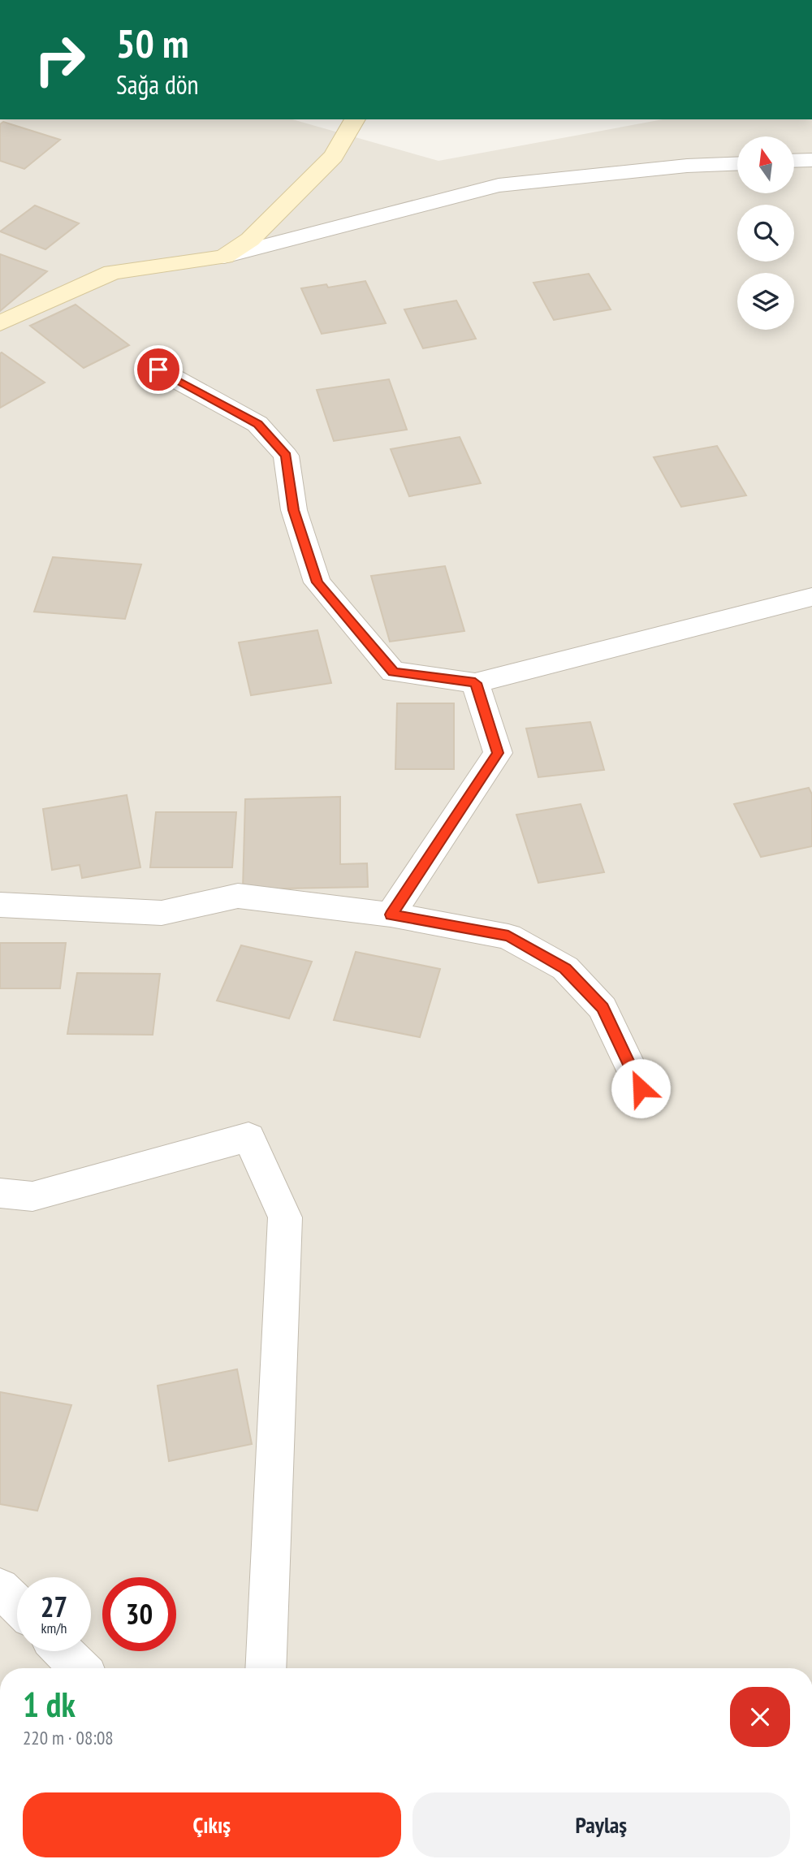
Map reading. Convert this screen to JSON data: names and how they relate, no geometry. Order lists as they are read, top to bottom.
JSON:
{
  "north": "top",
  "page": {
    "turn": ["50 m", "Sağa dön"],
    "speed": "27 km/h",
    "limit": "30",
    "heading": ["1 dk", "220 m · 08:08"],
    "buttons": ["Çıkış", "Paylaş"]
  }
}
